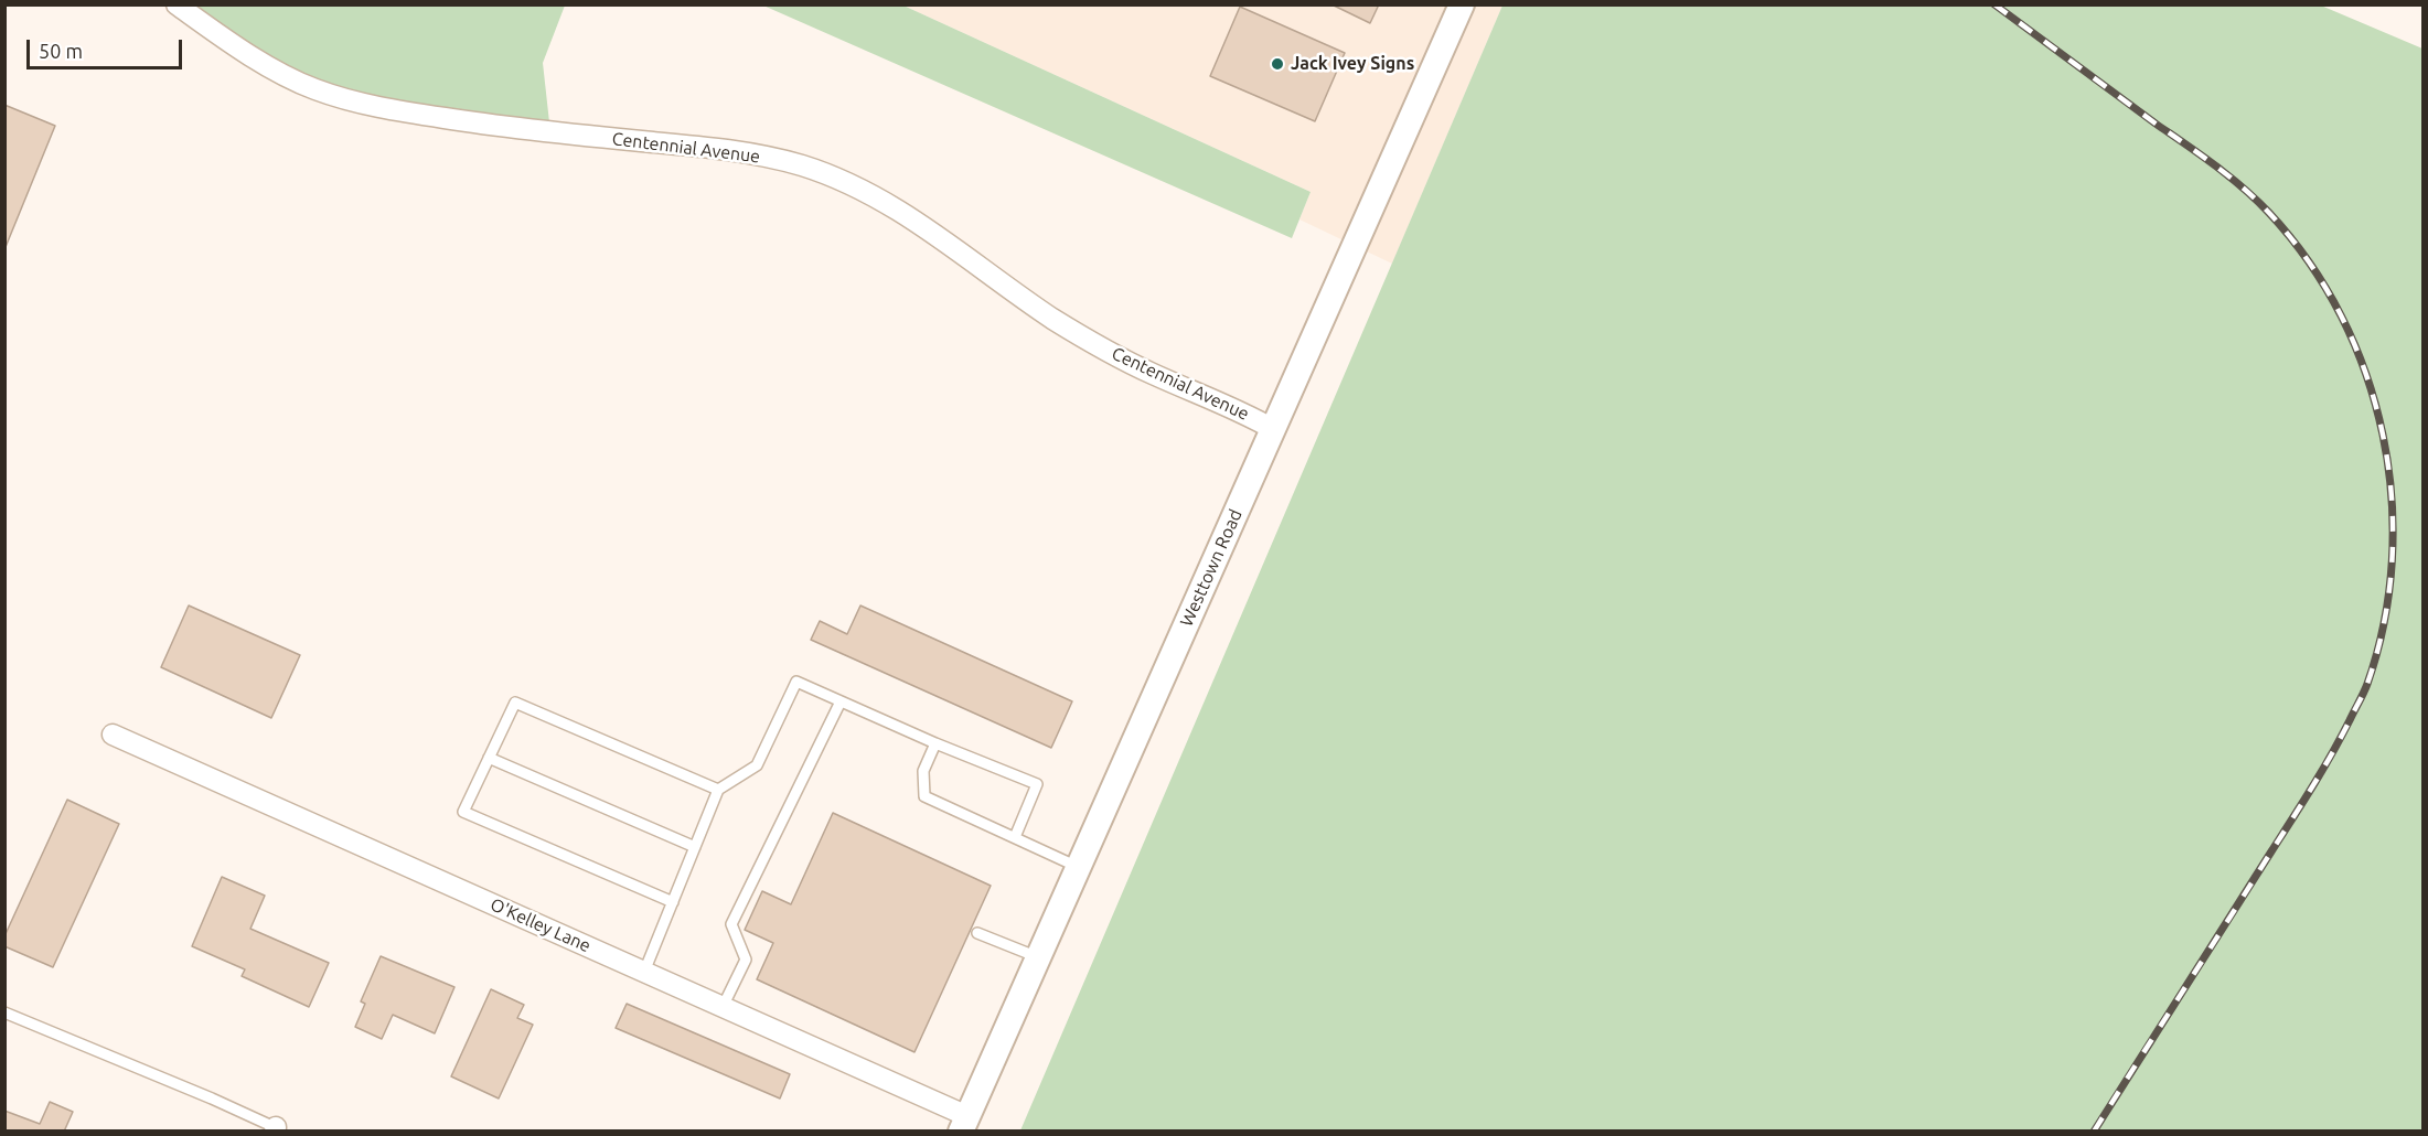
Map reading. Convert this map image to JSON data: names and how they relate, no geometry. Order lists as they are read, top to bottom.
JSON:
{
  "streets": {
    "street": ["Centennial Avenue", "Westtown Road", "O'Kelley Lane"]
  },
  "crossings": [
    ["Centennial Avenue", "Westtown Road"],
    ["Westtown Road", "O'Kelley Lane"]
  ],
  "places": ["Jack Ivey Signs"],
  "scale_bar": "50 m"
}
